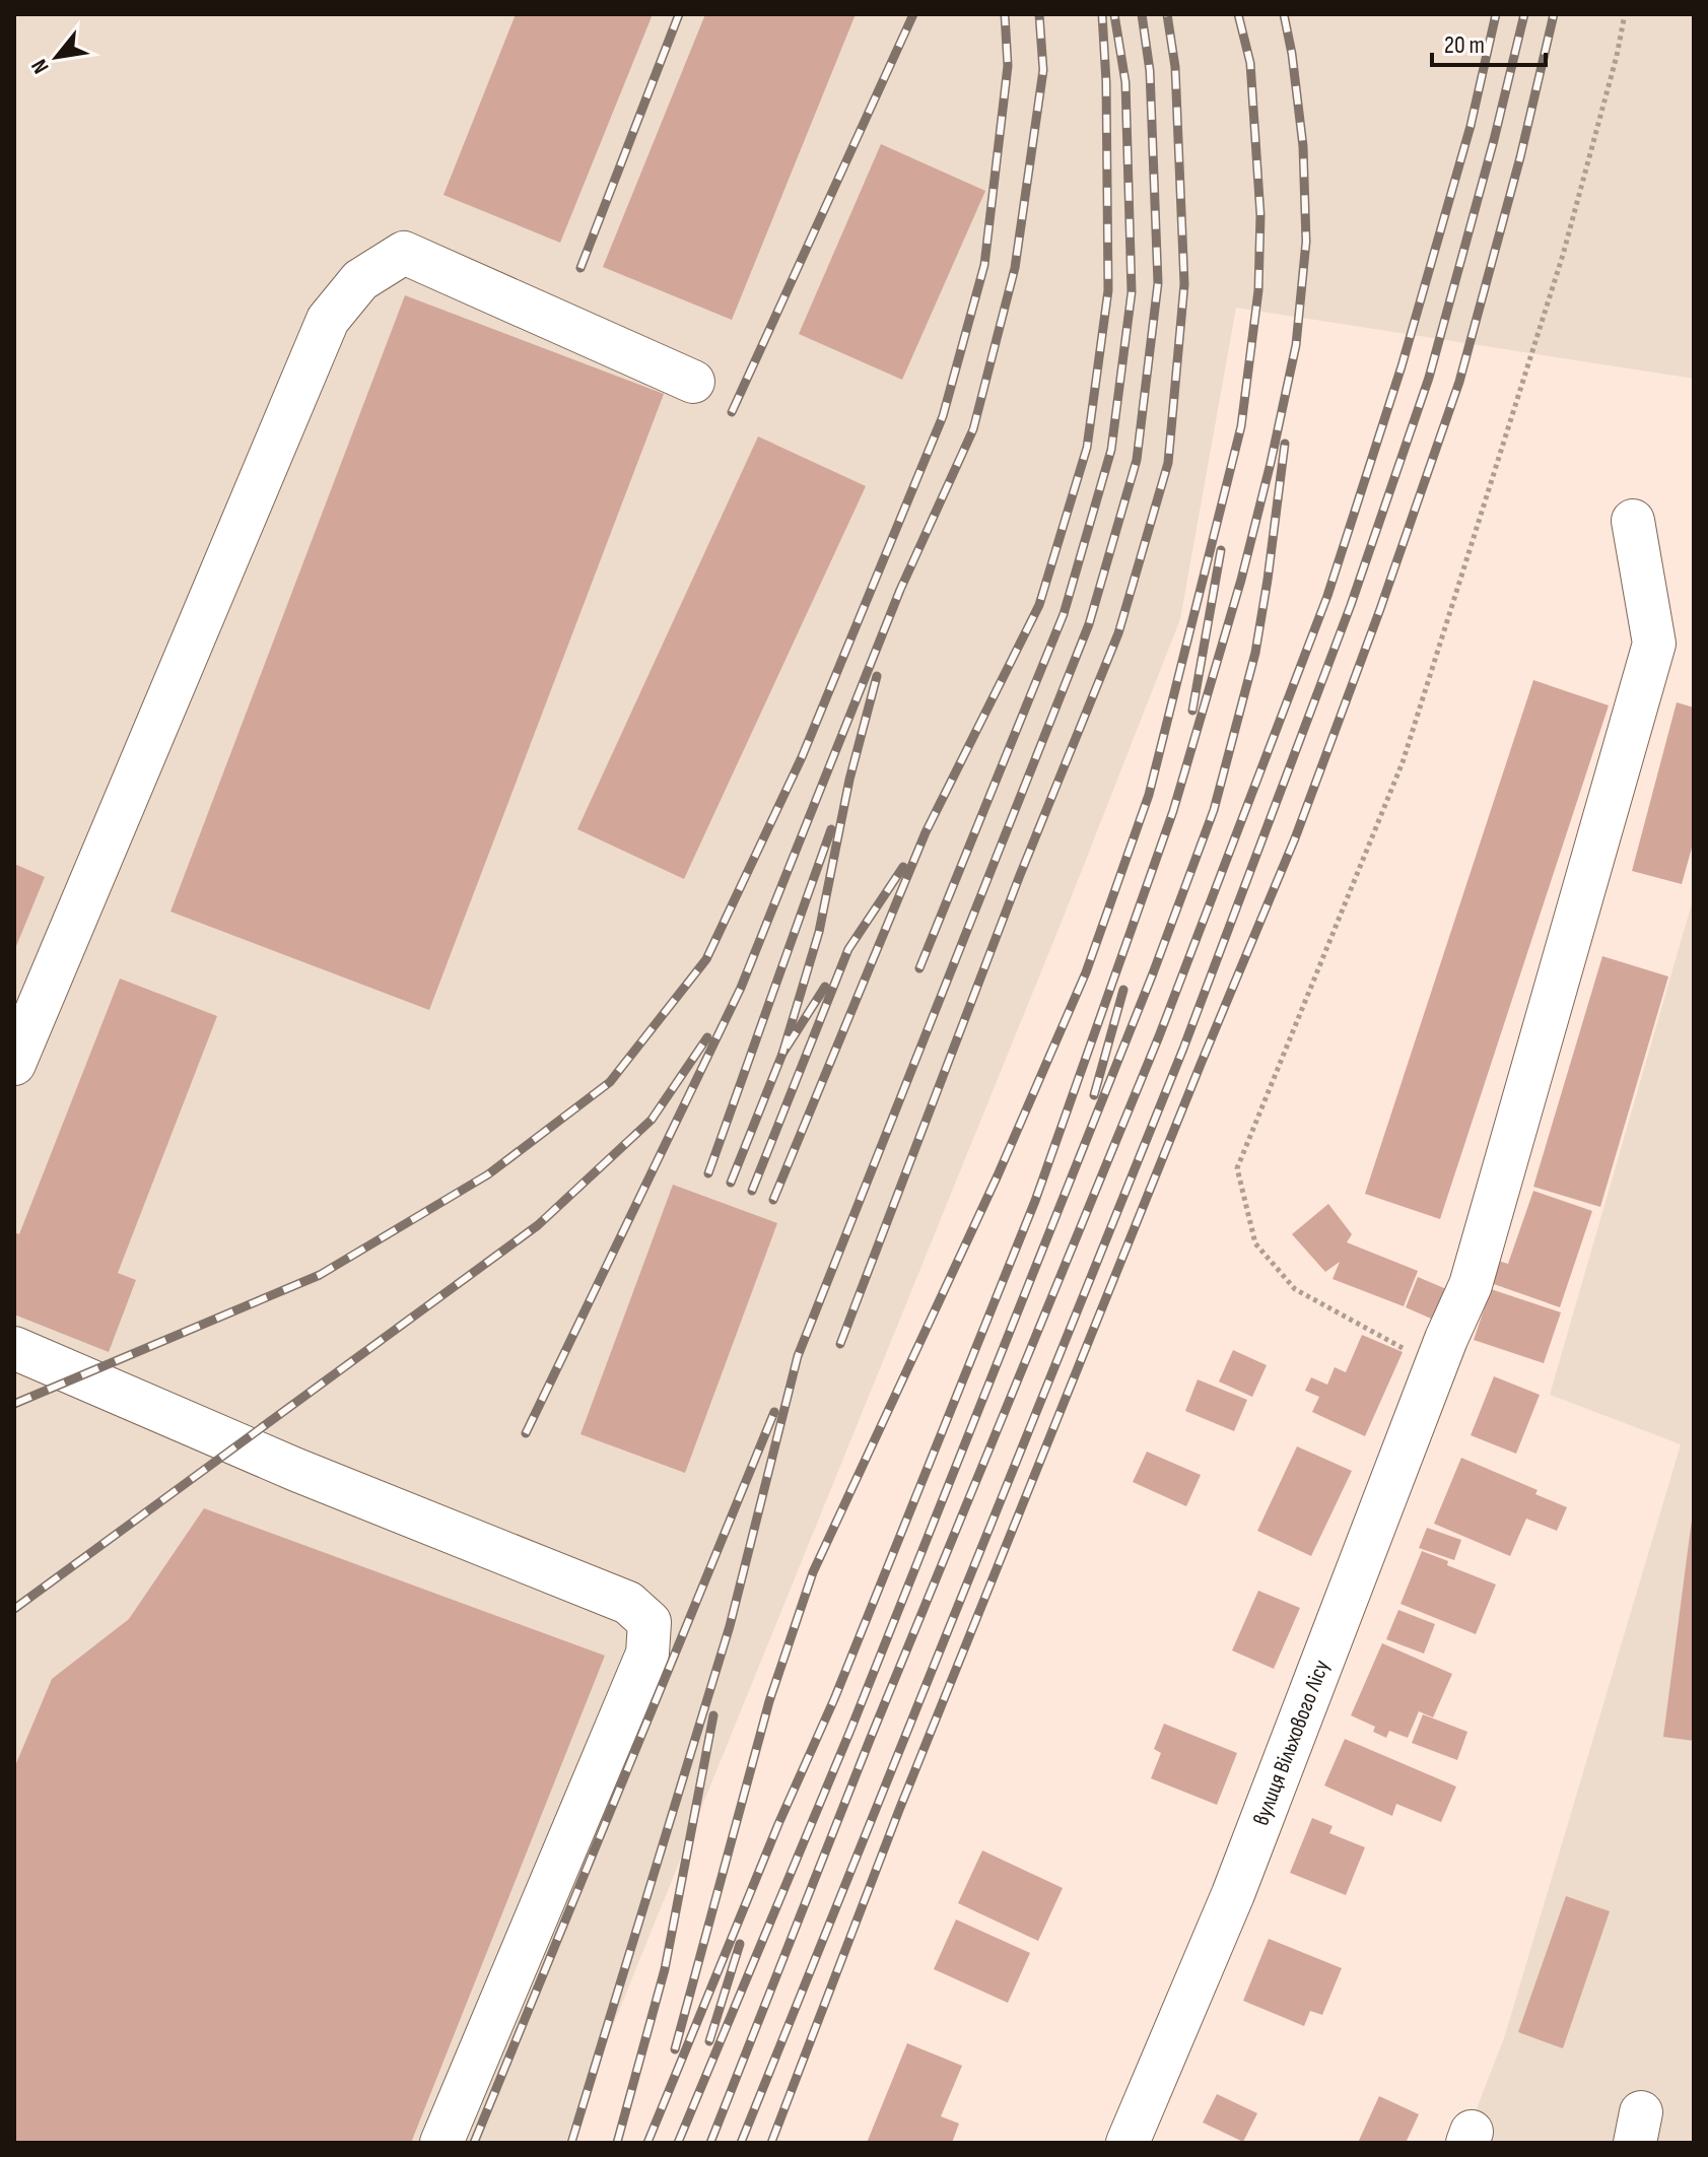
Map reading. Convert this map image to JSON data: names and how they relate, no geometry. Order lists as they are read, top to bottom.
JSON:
{
  "streets": {
    "street": ["вулиця Вільхового Лісу"]
  },
  "scale_bar": "20 m",
  "north": "bottom left"
}
